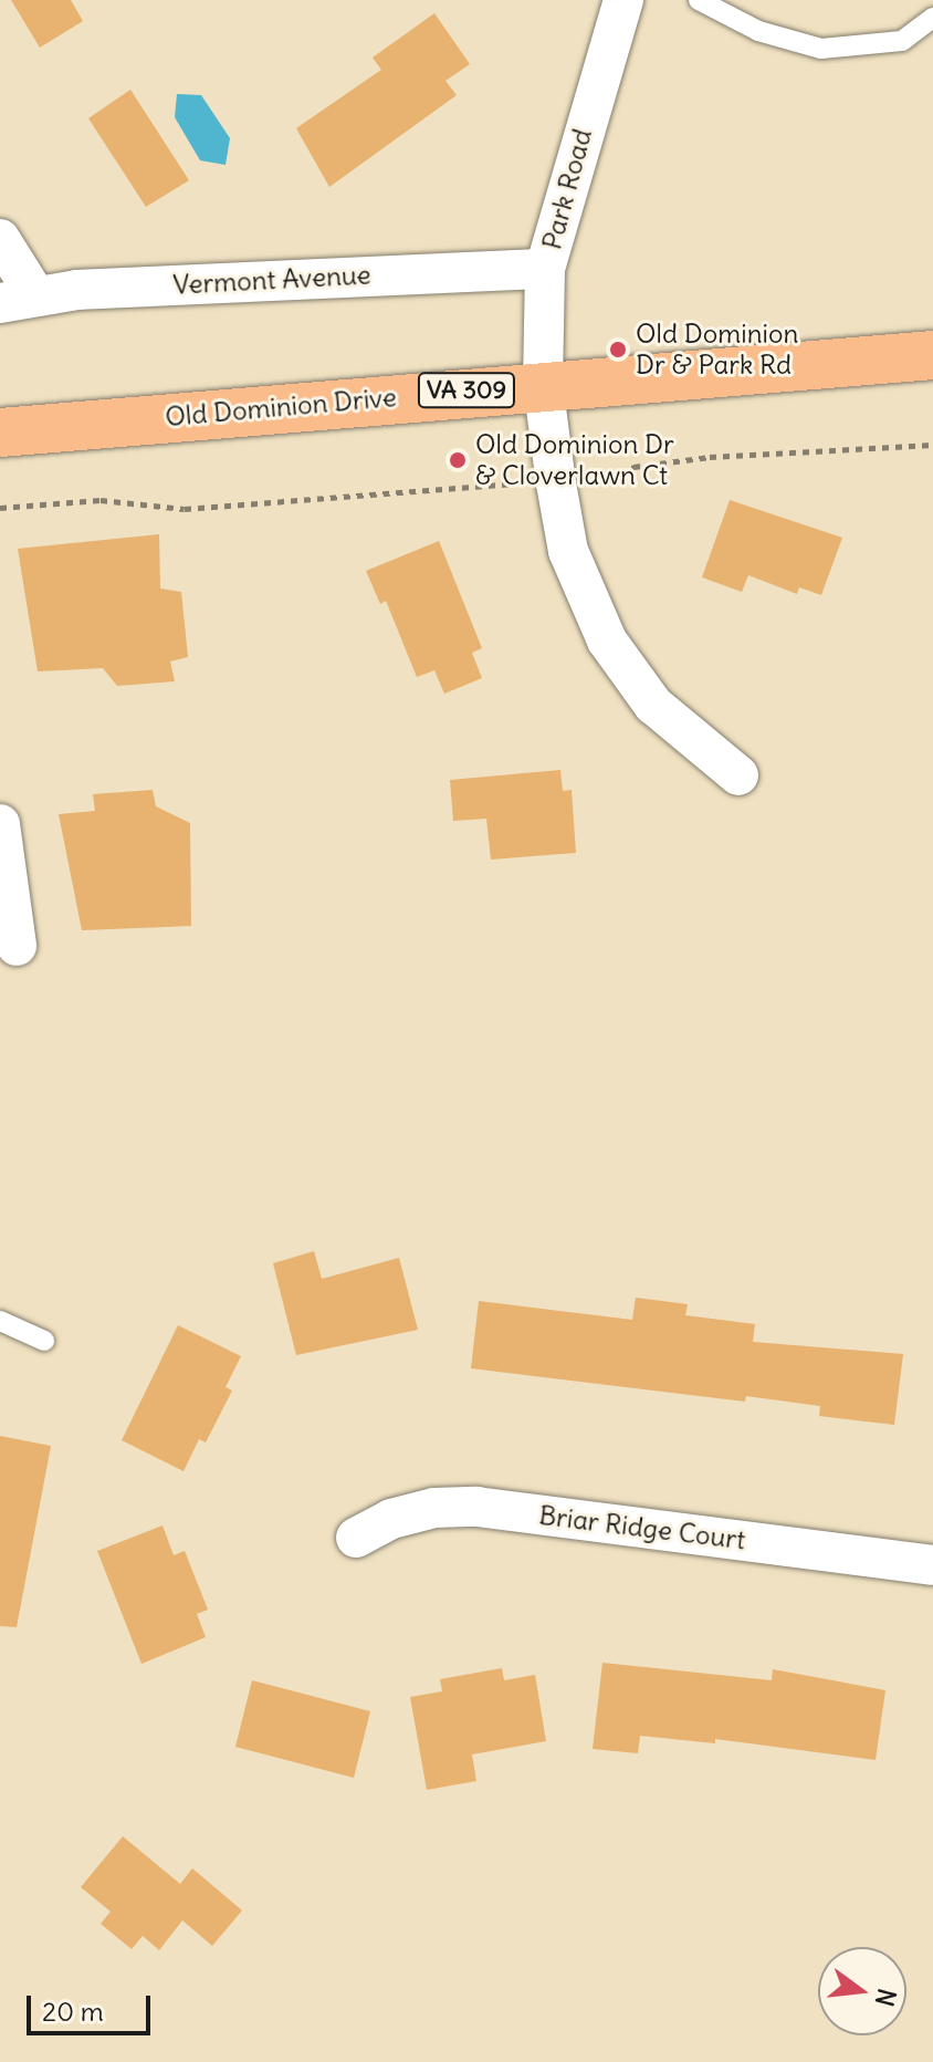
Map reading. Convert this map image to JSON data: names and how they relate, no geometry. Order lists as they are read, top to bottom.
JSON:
{
  "streets": {
    "main road": ["VA 309", "Old Dominion Drive"],
    "street": ["Park Road", "Vermont Avenue", "Briar Ridge Court"]
  },
  "crossings": [
    ["Park Road", "Vermont Avenue"],
    ["Park Road", "Old Dominion Drive"]
  ],
  "places": ["Old Dominion Dr & Park Rd", "Old Dominion Dr & Cloverlawn Ct"],
  "scale_bar": "20 m",
  "north": "right"
}
